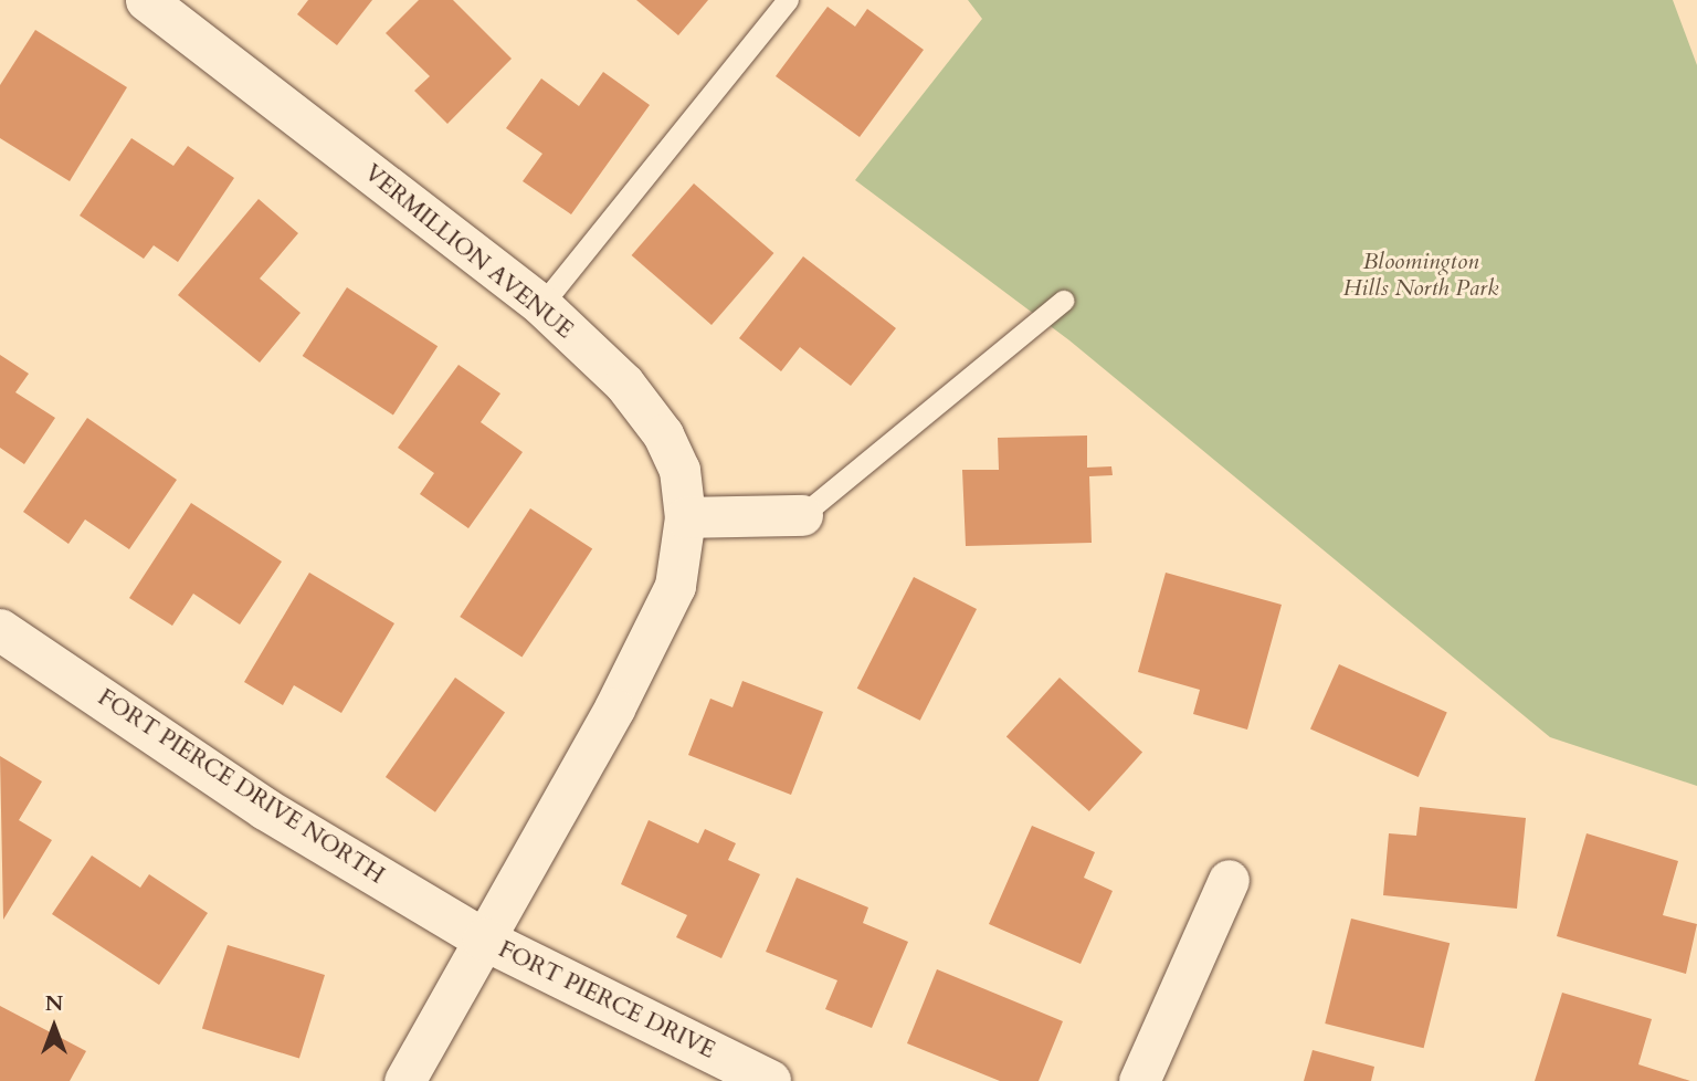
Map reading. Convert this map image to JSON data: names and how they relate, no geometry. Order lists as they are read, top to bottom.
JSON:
{
  "streets": {
    "street": ["VERMILLION AVENUE", "FORT PIERCE DRIVE NORTH", "FORT PIERCE DRIVE"]
  },
  "crossings": [
    ["VERMILLION AVENUE", "FORT PIERCE DRIVE NORTH"],
    ["VERMILLION AVENUE", "FORT PIERCE DRIVE"],
    ["FORT PIERCE DRIVE NORTH", "FORT PIERCE DRIVE"]
  ],
  "parks": ["Bloomington Hills North Park"],
  "north": "top"
}
